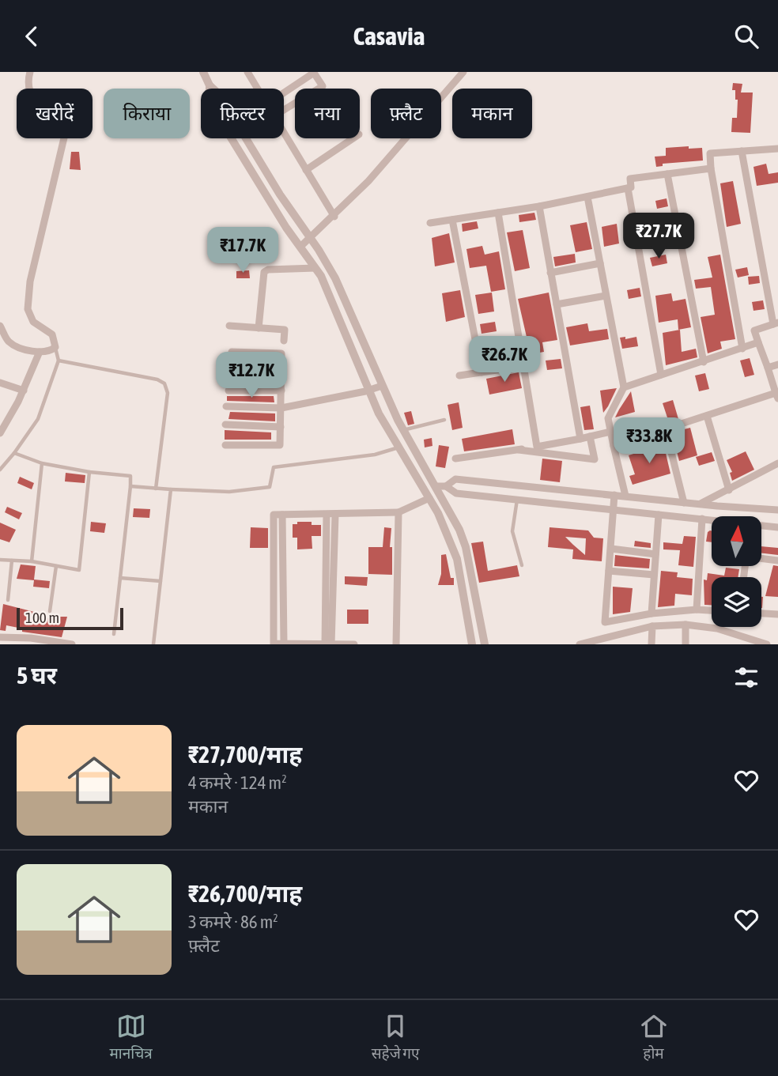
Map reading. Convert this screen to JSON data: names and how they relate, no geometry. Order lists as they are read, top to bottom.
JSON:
{
  "scale_bar": "100 m",
  "north": "top",
  "page": {
    "header": "Casavia",
    "chip": [
      "खरीदें",
      "किराया",
      "फ़िल्टर",
      "नया",
      "फ़्लैट",
      "मकान"
    ],
    "price": [
      "₹27.7K",
      "₹17.7K",
      "₹26.7K",
      "₹12.7K",
      "₹33.8K"
    ],
    "scale": "100 m",
    "heading": "5 घर",
    "list": [
      {
        "name": "₹27,700/माह",
        "note": "4 कमरे · 124 m² · मकान"
      },
      {
        "name": "₹26,700/माह",
        "note": "3 कमरे · 86 m² · फ़्लैट"
      }
    ],
    "tabs": ["मानचित्र", "सहेजे गए", "होम"]
  }
}
